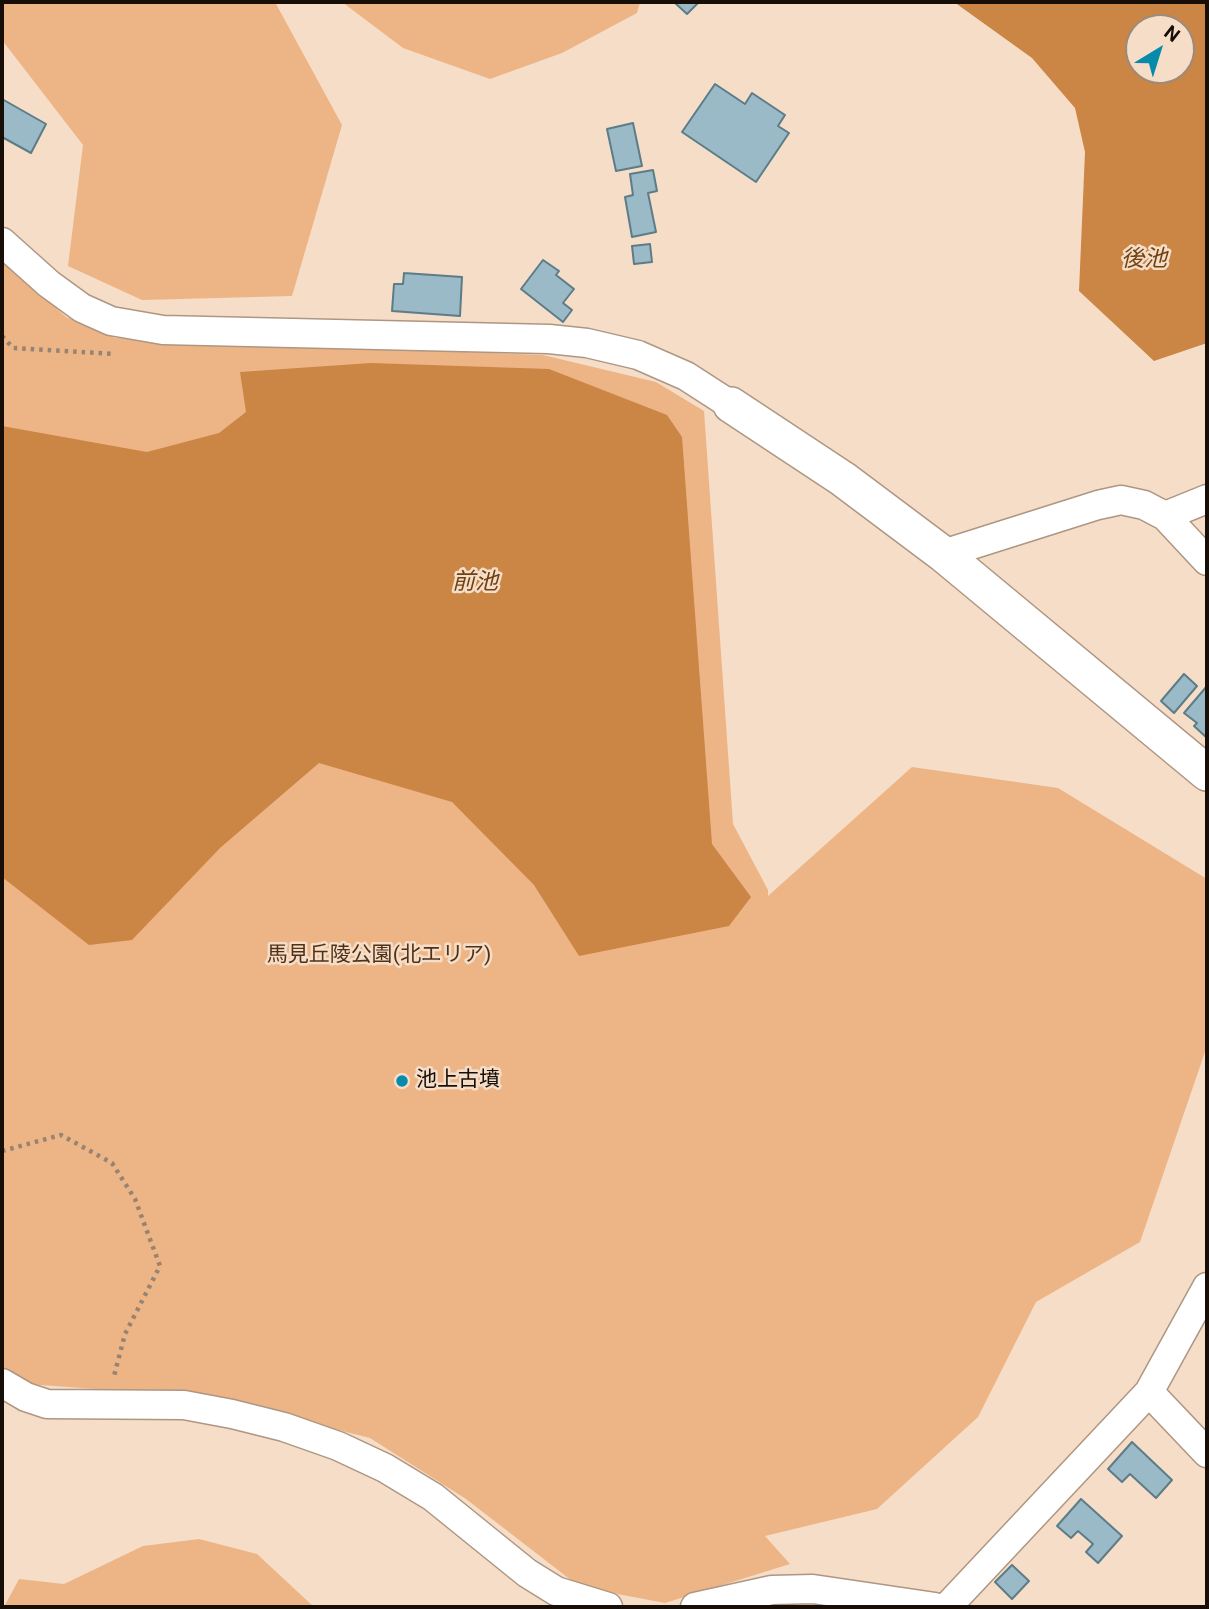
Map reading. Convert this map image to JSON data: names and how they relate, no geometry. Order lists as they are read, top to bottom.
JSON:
{
  "water": ["後池", "前池"],
  "parks": ["馬見丘陵公園(北エリア)"],
  "places": ["池上古墳"],
  "north": "top right"
}
